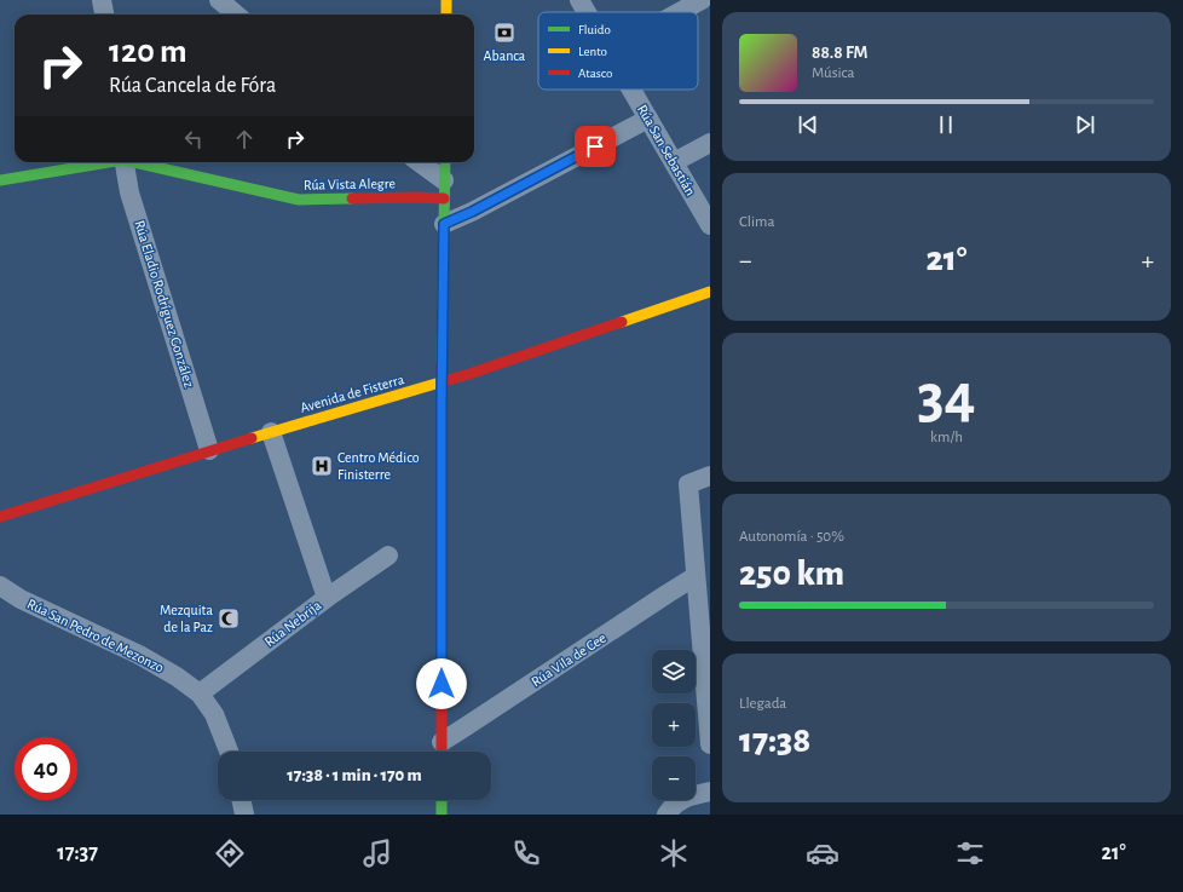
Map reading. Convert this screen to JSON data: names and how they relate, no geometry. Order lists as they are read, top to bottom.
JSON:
{
  "streets": {
    "street": [
      "Rúa San Sebastián",
      "Rúa Vista Alegre",
      "Rúa Eladio Rodríguez González",
      "Avenida de Fisterra",
      "Rúa Nebrija",
      "Rúa San Pedro de Mezonzo",
      "Rúa Vila de Cee"
    ]
  },
  "crossings": [
    ["Rúa Eladio Rodríguez González", "Avenida de Fisterra"],
    ["Rúa Nebrija", "Rúa San Pedro de Mezonzo"]
  ],
  "places": {
    "bank": ["Abanca"],
    "hospital": ["Centro Médico Finisterre"],
    "mosque": ["Mezquita de la Paz"]
  },
  "legend": ["Fluido", "Lento", "Atasco"],
  "page": {
    "turn": ["120 m", "Rúa Cancela de Fóra"],
    "song": ["88.8 FM", "Música"],
    "tile": [
      "Clima",
      ["34", "km/h"],
      ["Autonomía · 50%", "250 km"],
      ["Llegada", "17:38"]
    ],
    "heat": ["−", "21°", "+"],
    "map_buttons": ["+", "−"],
    "limit": "40",
    "trip": "17:38 · 1 min · 170 m",
    "tabs": ["17:37", "21°"]
  }
}
